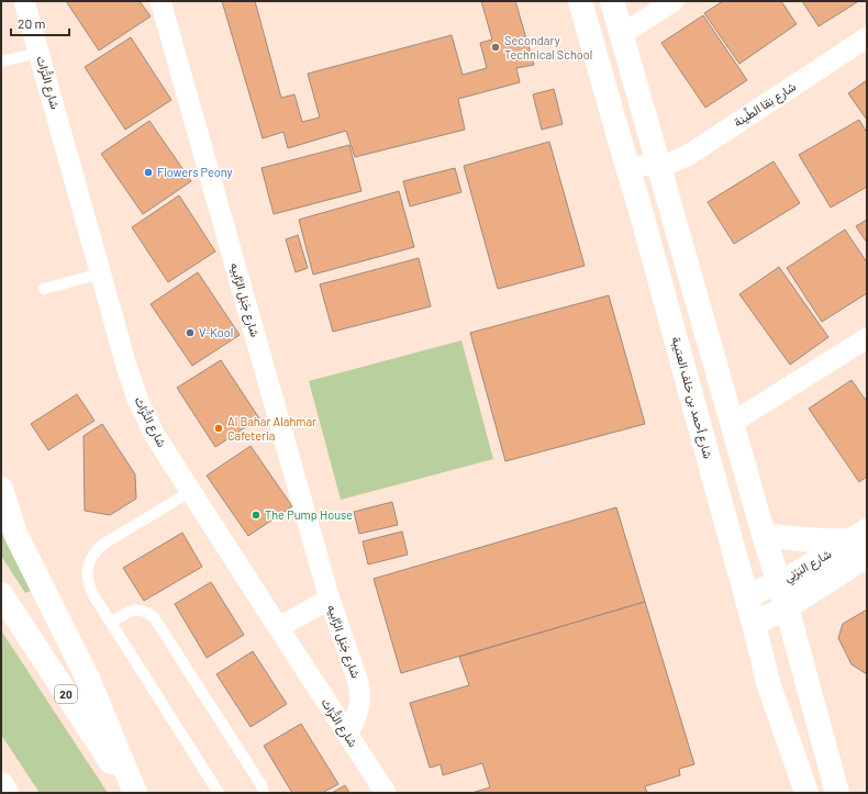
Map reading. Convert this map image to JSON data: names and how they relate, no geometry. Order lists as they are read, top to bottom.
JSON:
{
  "streets": {
    "street": [
      "شارع التُّرَاث",
      "شارع نِقا الطِّينة",
      "شارع جَبَل الرَّابيه",
      "شارع أحمد بن خلف العتيبة",
      "شارع البَرْنِي",
      "20"
    ]
  },
  "crossings": [
    ["شارع التُّرَاث", "شارع جَبَل الرَّابيه"],
    ["شارع نِقا الطِّينة", "شارع أحمد بن خلف العتيبة"],
    ["شارع أحمد بن خلف العتيبة", "شارع البَرْنِي"]
  ],
  "places": [
    "Secondary Technical School",
    "Flowers Peony",
    "V-Kool",
    "Al Bahar Alahmar Cafeteria",
    "The Pump House"
  ],
  "scale_bar": "20 m"
}
